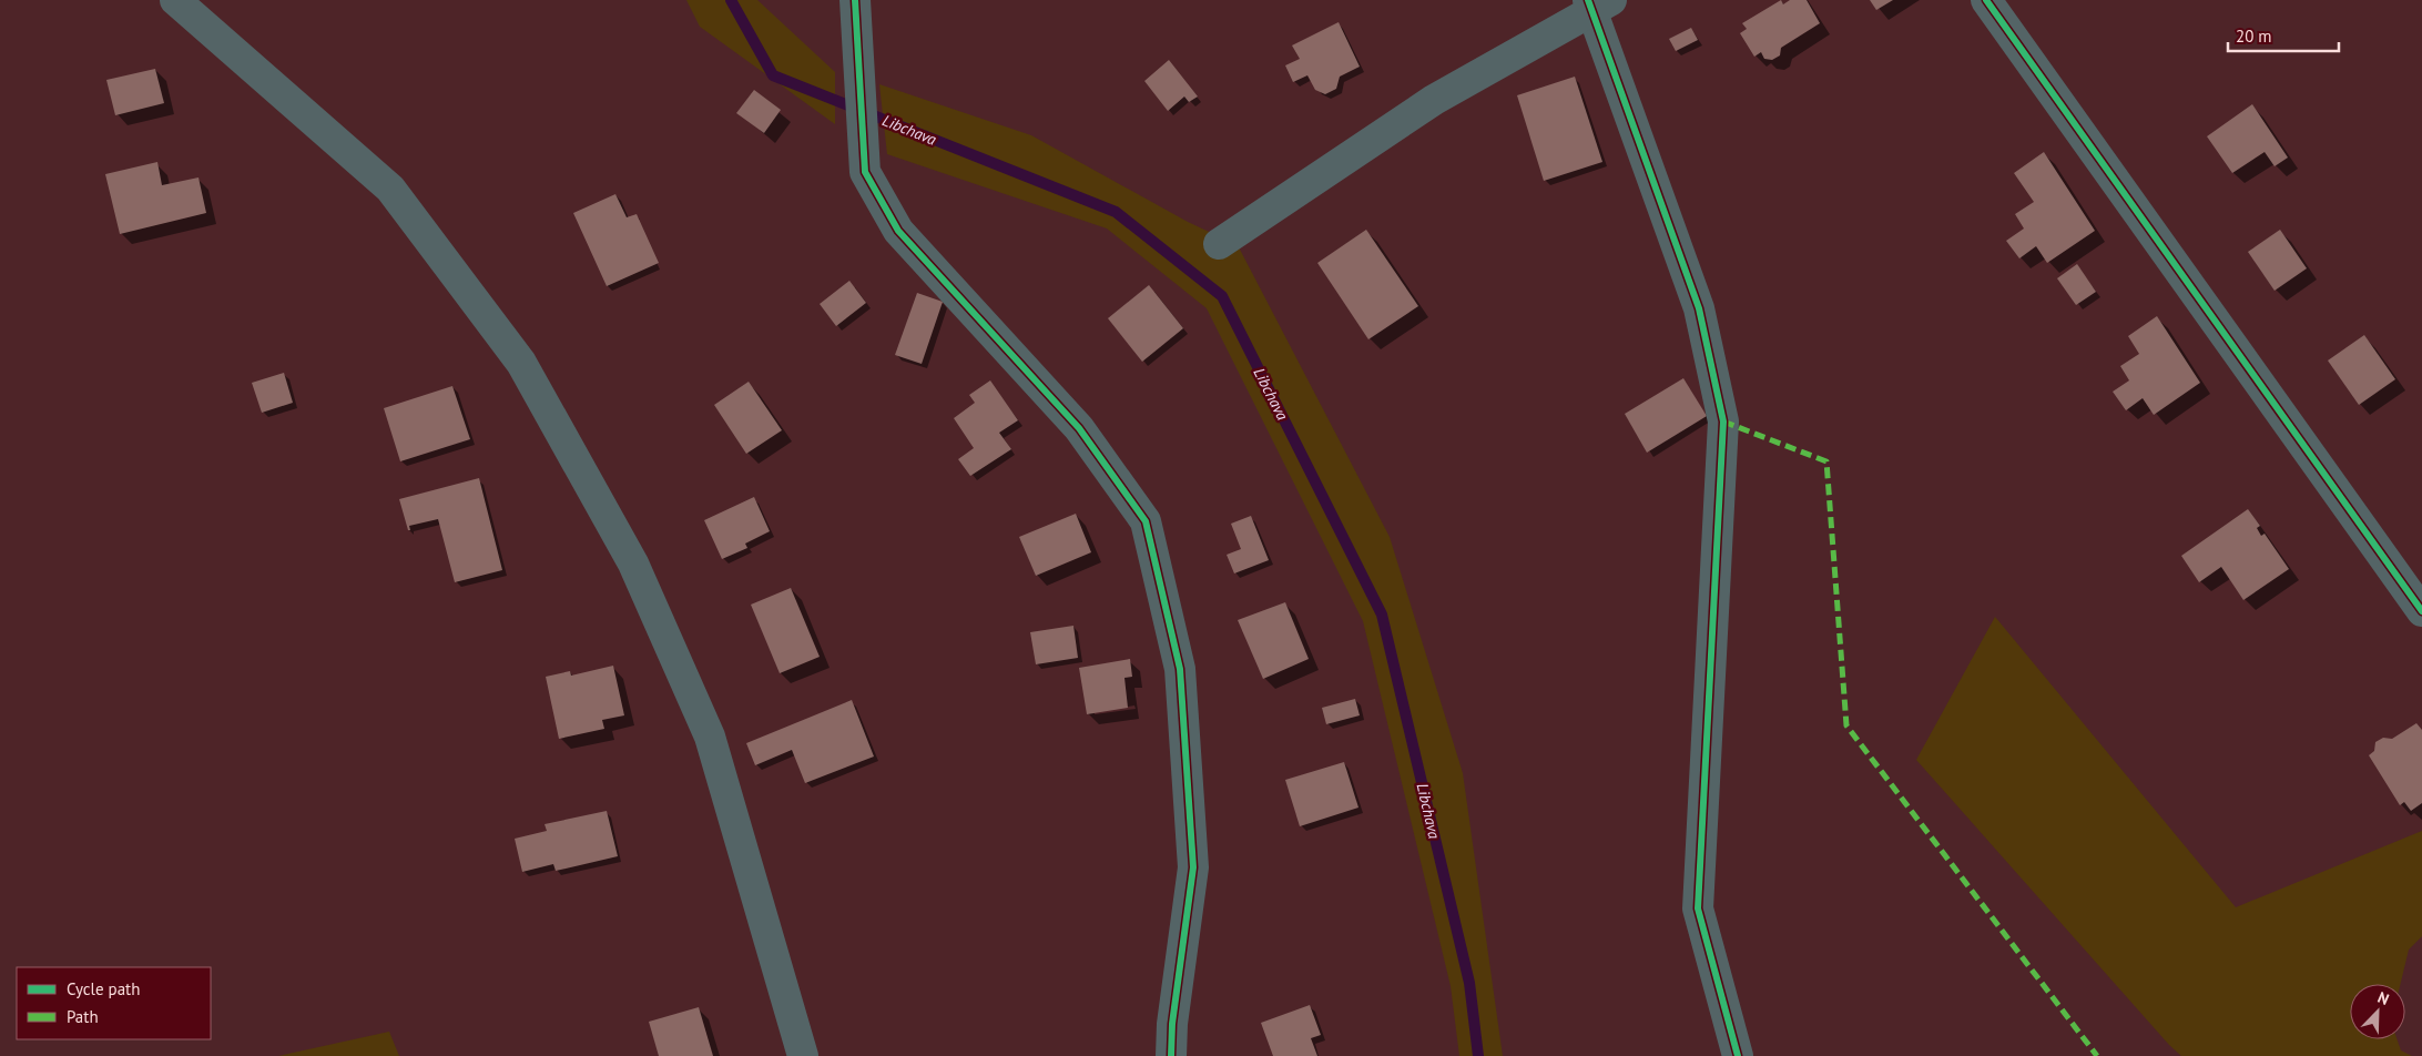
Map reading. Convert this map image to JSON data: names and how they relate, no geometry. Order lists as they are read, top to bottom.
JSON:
{
  "water": ["Libchava"],
  "legend": ["Cycle path", "Path"],
  "scale_bar": "20 m",
  "north": "top right"
}
